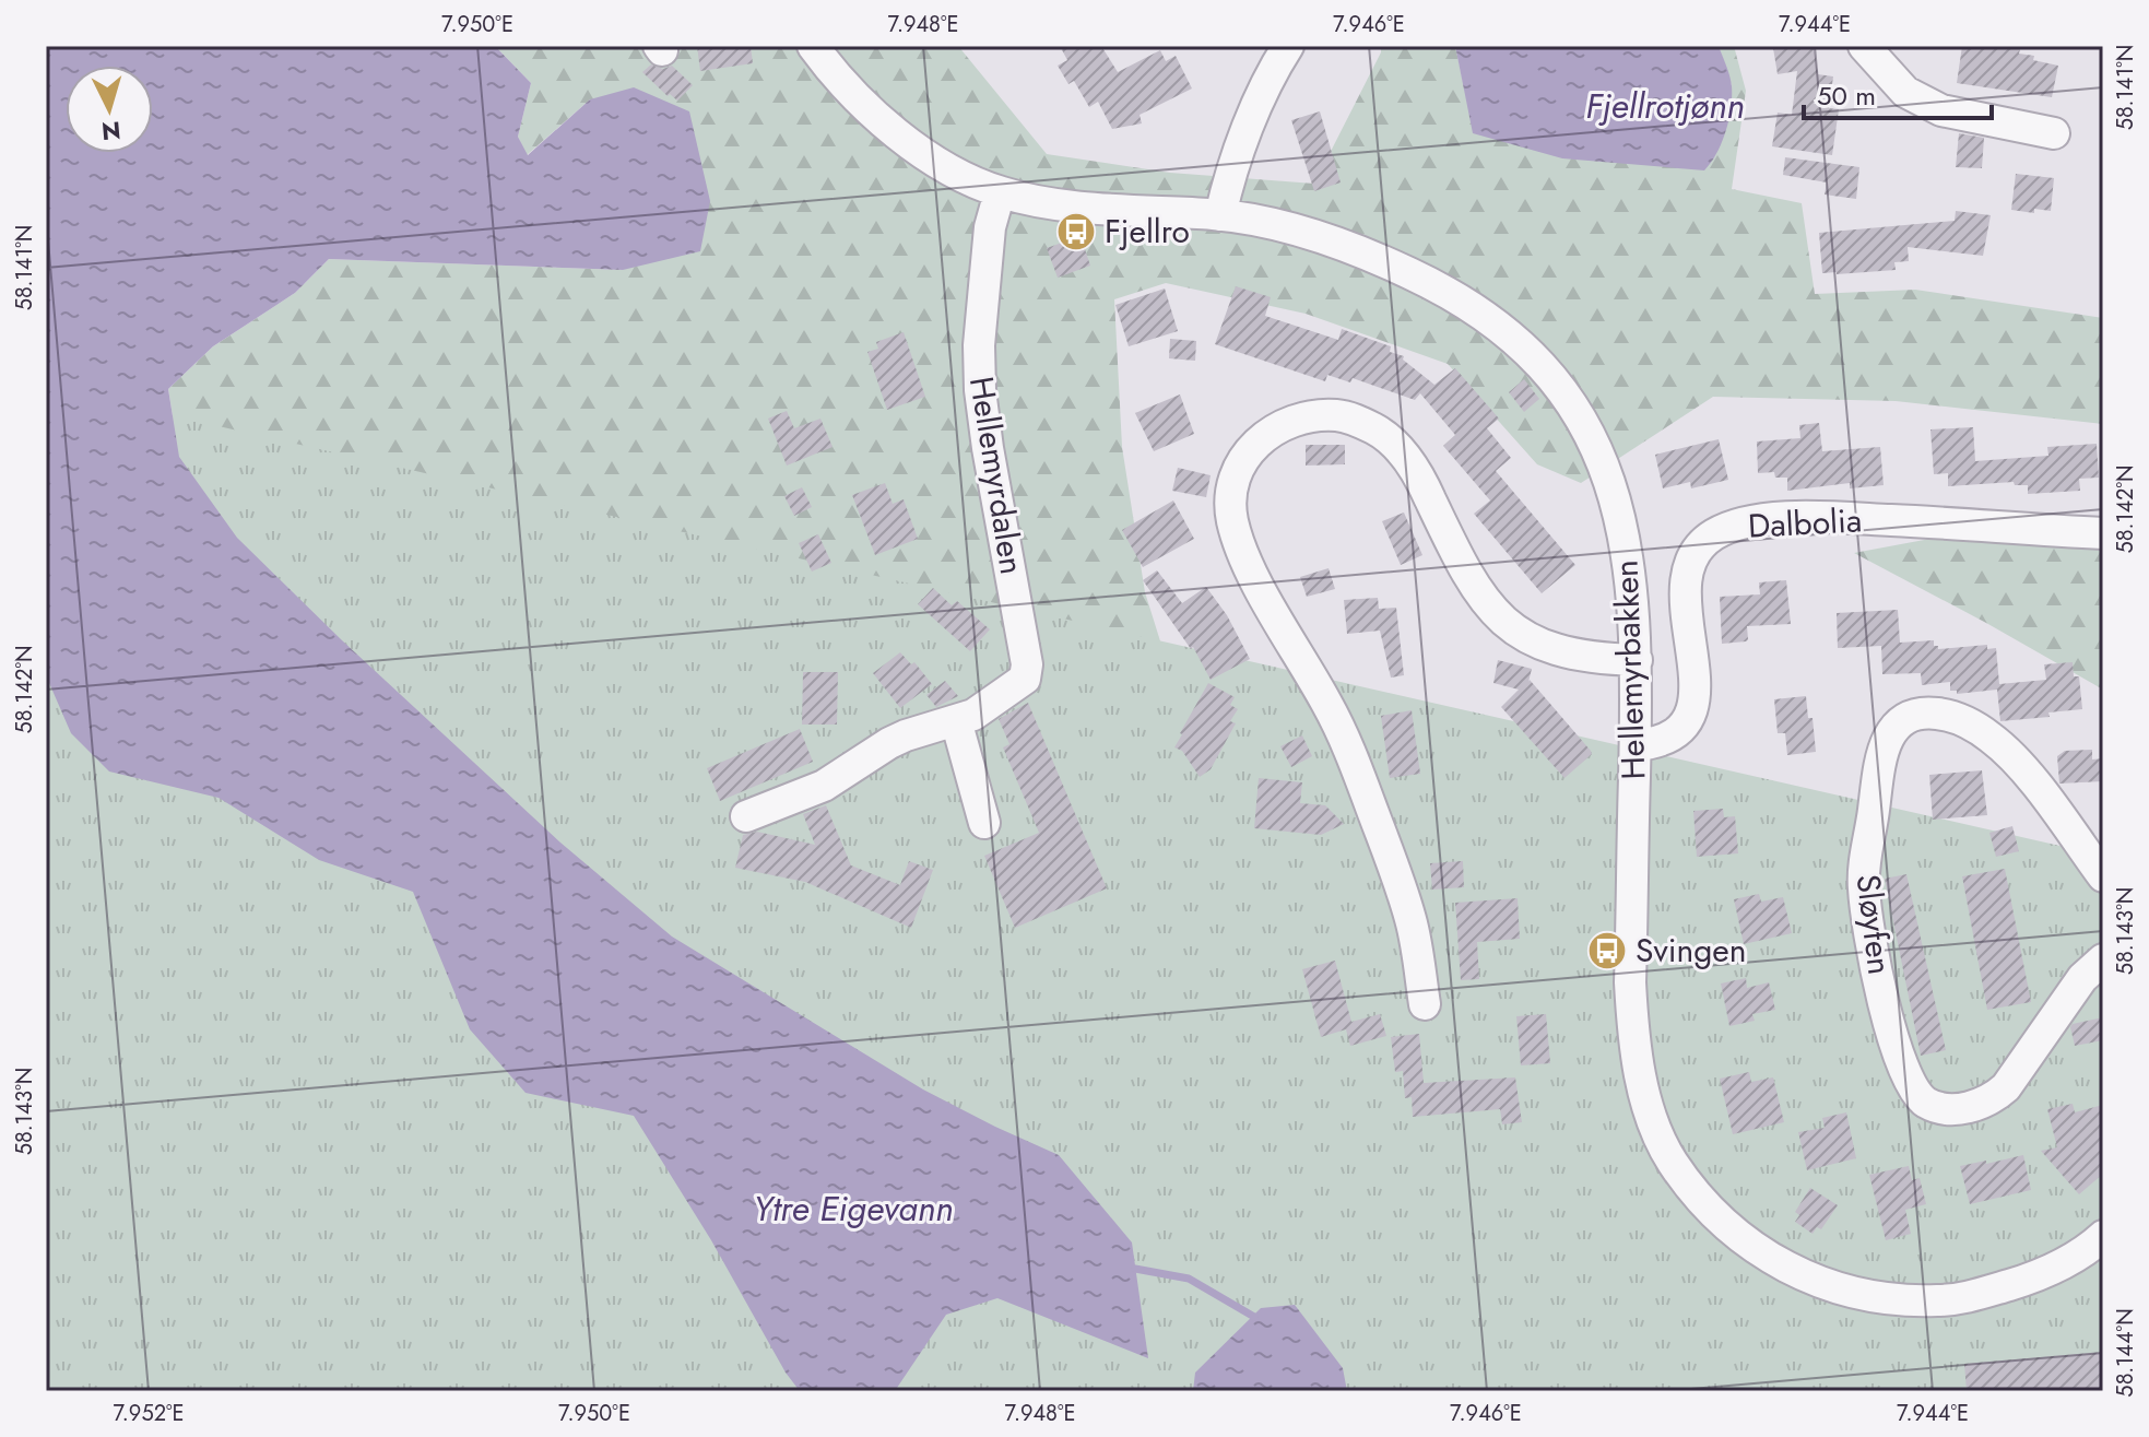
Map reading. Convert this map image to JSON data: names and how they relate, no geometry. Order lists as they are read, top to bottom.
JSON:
{
  "streets": {
    "street": [
      "Hellemyrdalen",
      "Dalbolia",
      "Hellemyrbakken",
      "Sløyfen"
    ]
  },
  "crossings": [
    ["Hellemyrdalen", "Hellemyrbakken"],
    ["Dalbolia", "Hellemyrbakken"]
  ],
  "water": ["Fjellrotjønn", "Ytre Eigevann"],
  "places": {
    "bus stop": ["Fjellro", "Svingen"]
  },
  "scale_bar": "50 m",
  "north": "bottom",
  "coordinates": [
    "7.950°E",
    "7.948°E",
    "7.946°E",
    "7.944°E",
    "58.141°N",
    "58.142°N",
    "58.143°N",
    "58.144°N",
    "7.952°E"
  ]
}
